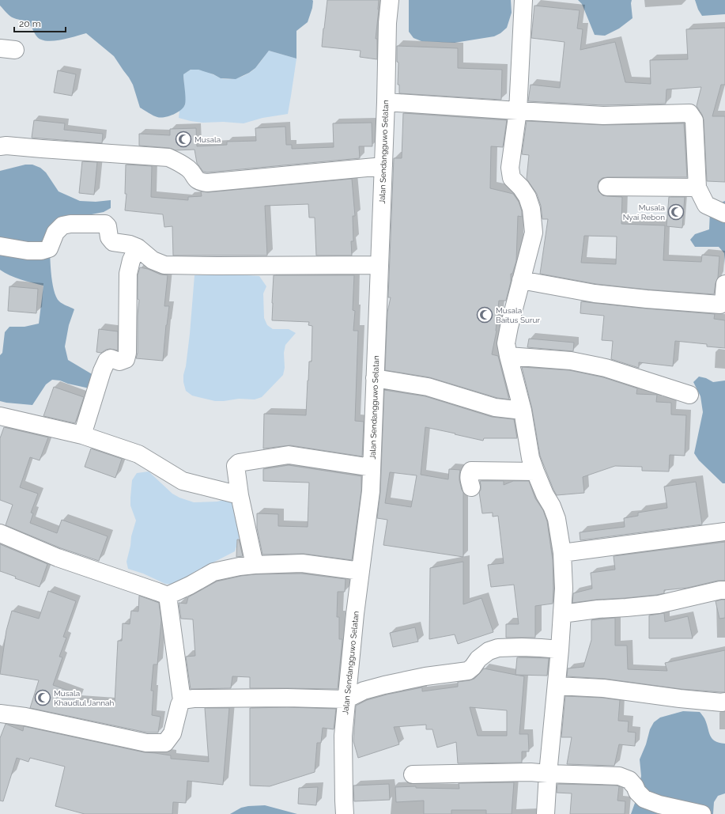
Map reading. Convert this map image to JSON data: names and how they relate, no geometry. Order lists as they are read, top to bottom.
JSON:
{
  "streets": {
    "street": ["Jalan Sendangguwo Selatan"]
  },
  "places": {
    "mosque": [
      "Musala",
      "Musala Nyai Rebon",
      "Musala Baitus Surur",
      "Musala Khaudlul Jannah"
    ]
  },
  "scale_bar": "20 m"
}
